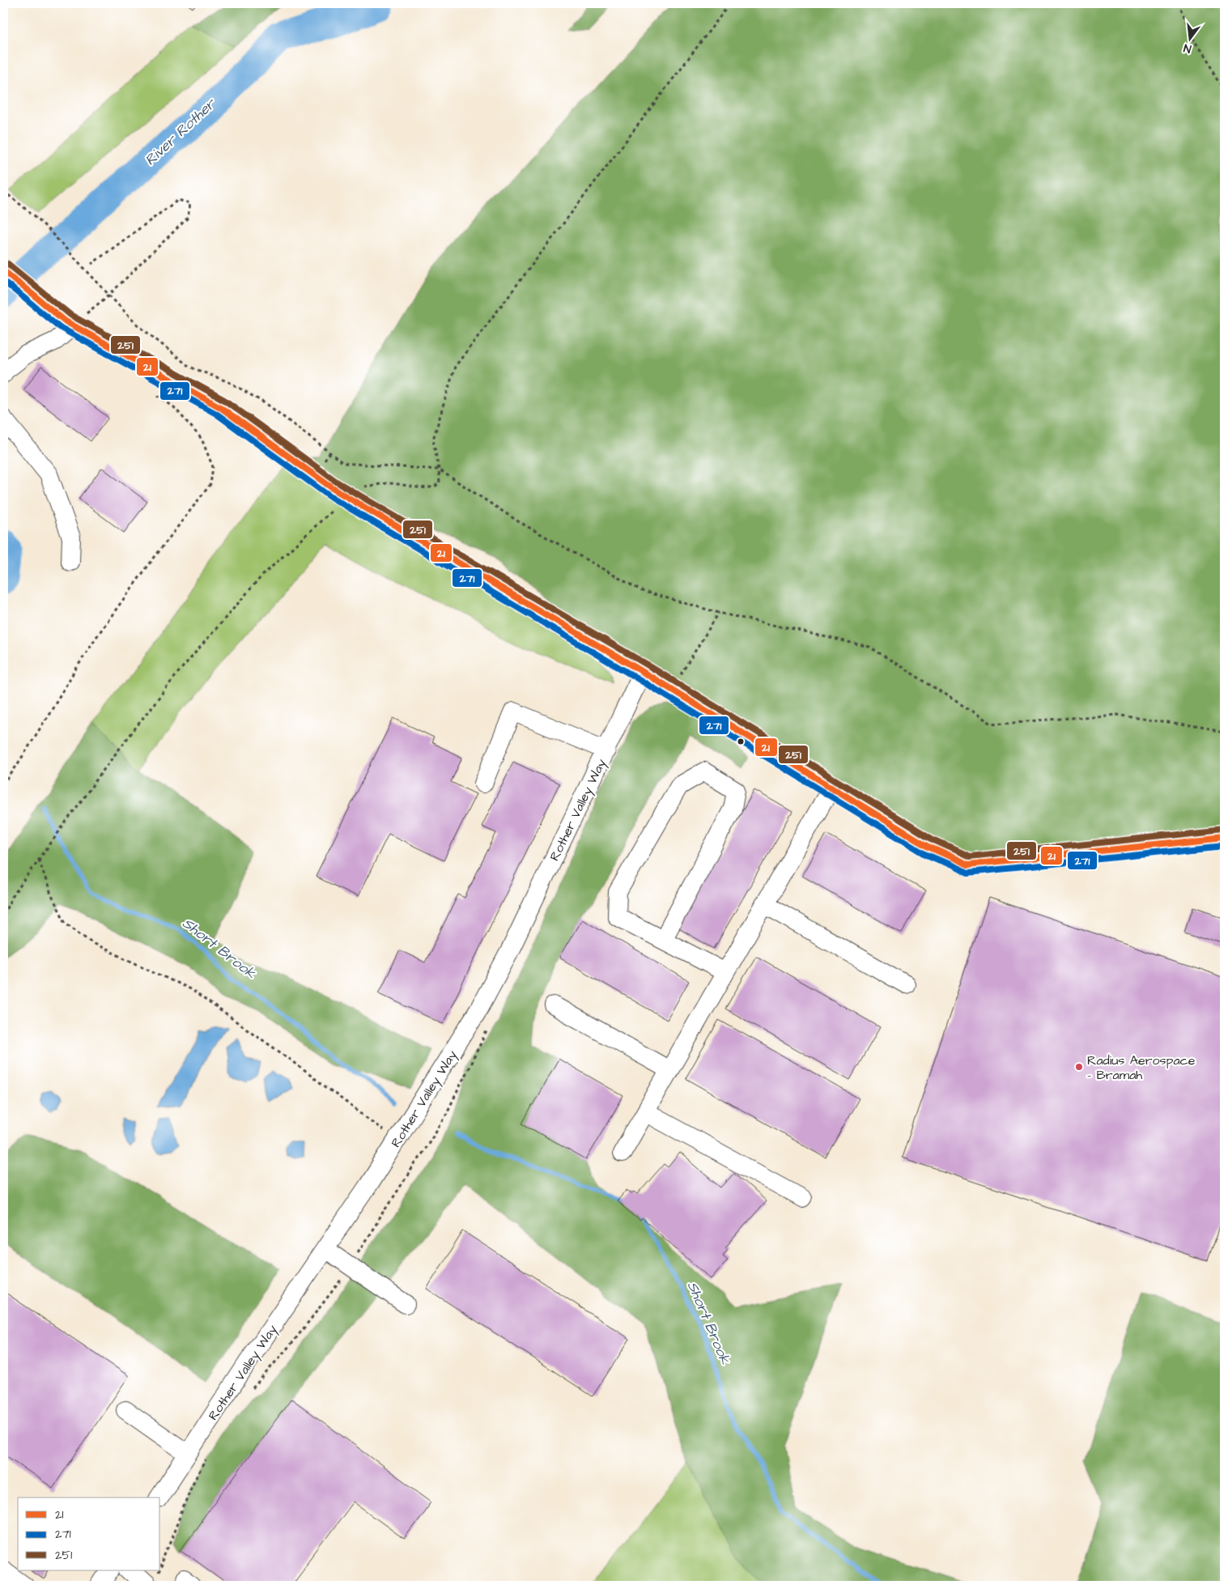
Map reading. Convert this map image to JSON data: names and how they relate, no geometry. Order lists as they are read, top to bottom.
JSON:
{
  "streets": {
    "street": ["Rother Valley Way"]
  },
  "water": ["River Rother", "Short Brook"],
  "places": ["Radius Aerospace - Bramah"],
  "lines": ["transit line 251", "transit line 21", "transit line 271"],
  "legend": ["21", "271", "251"],
  "north": "bottom"
}
